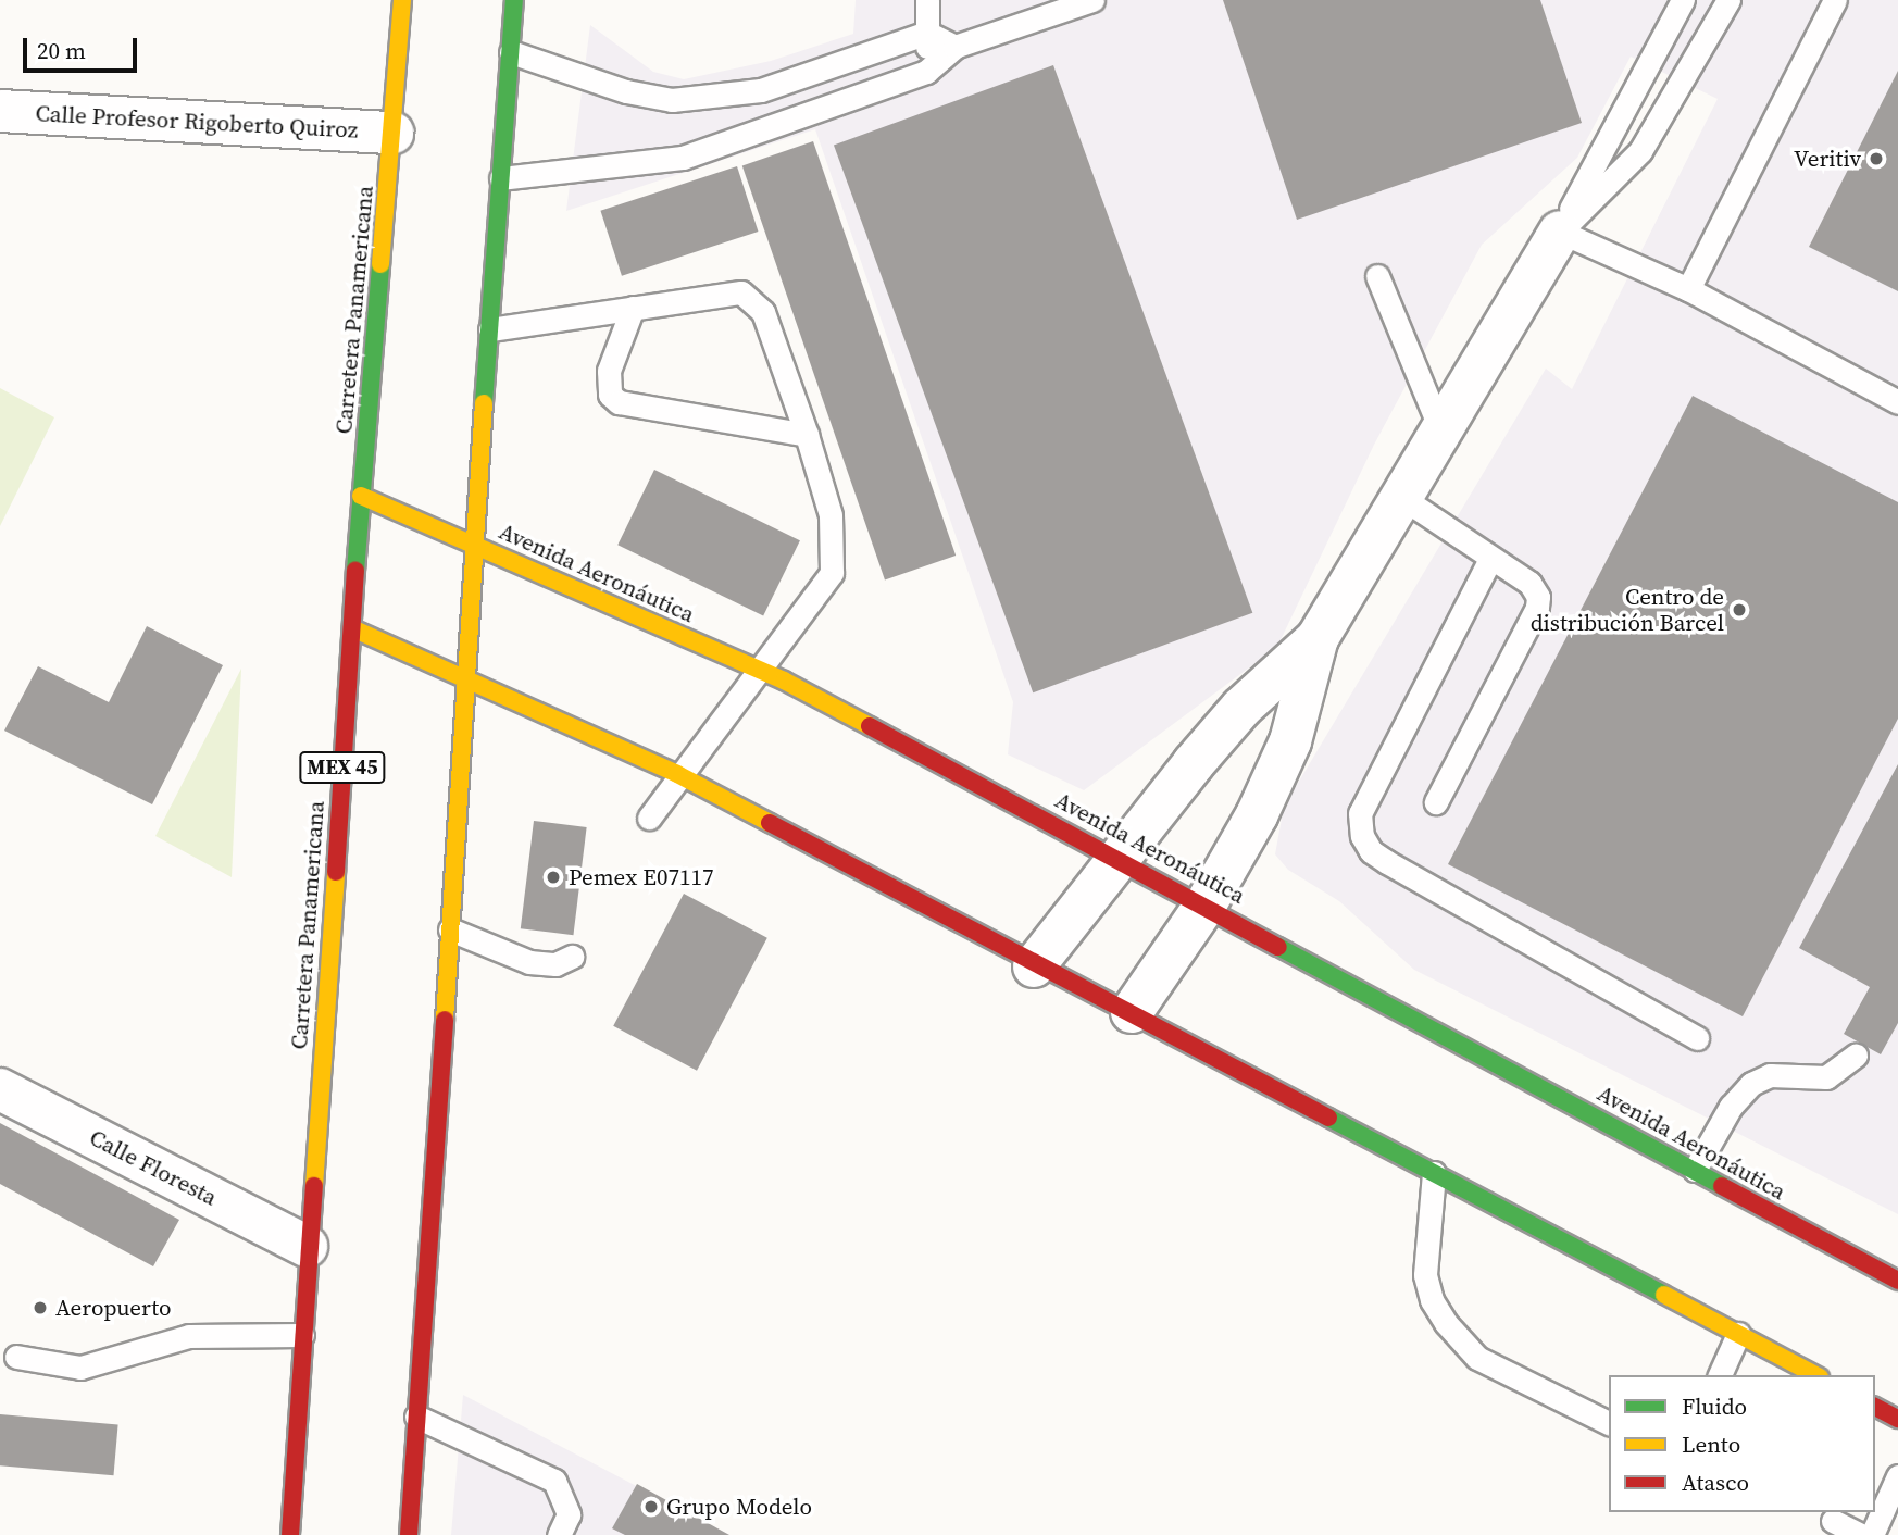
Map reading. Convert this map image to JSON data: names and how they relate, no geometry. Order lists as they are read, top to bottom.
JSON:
{
  "streets": {
    "main road": ["Carretera Panamericana", "Avenida Aeronáutica", "MEX 45"],
    "street": ["Calle Profesor Rigoberto Quiroz", "Calle Floresta"]
  },
  "crossings": [
    ["Calle Profesor Rigoberto Quiroz", "Carretera Panamericana"],
    ["Carretera Panamericana", "Avenida Aeronáutica"],
    ["Carretera Panamericana", "Calle Floresta"]
  ],
  "places": [
    "Veritiv",
    "Centro de distribución Barcel",
    "Pemex E07117",
    "Aeropuerto",
    "Grupo Modelo"
  ],
  "legend": ["Fluido", "Lento", "Atasco"],
  "scale_bar": "20 m"
}
